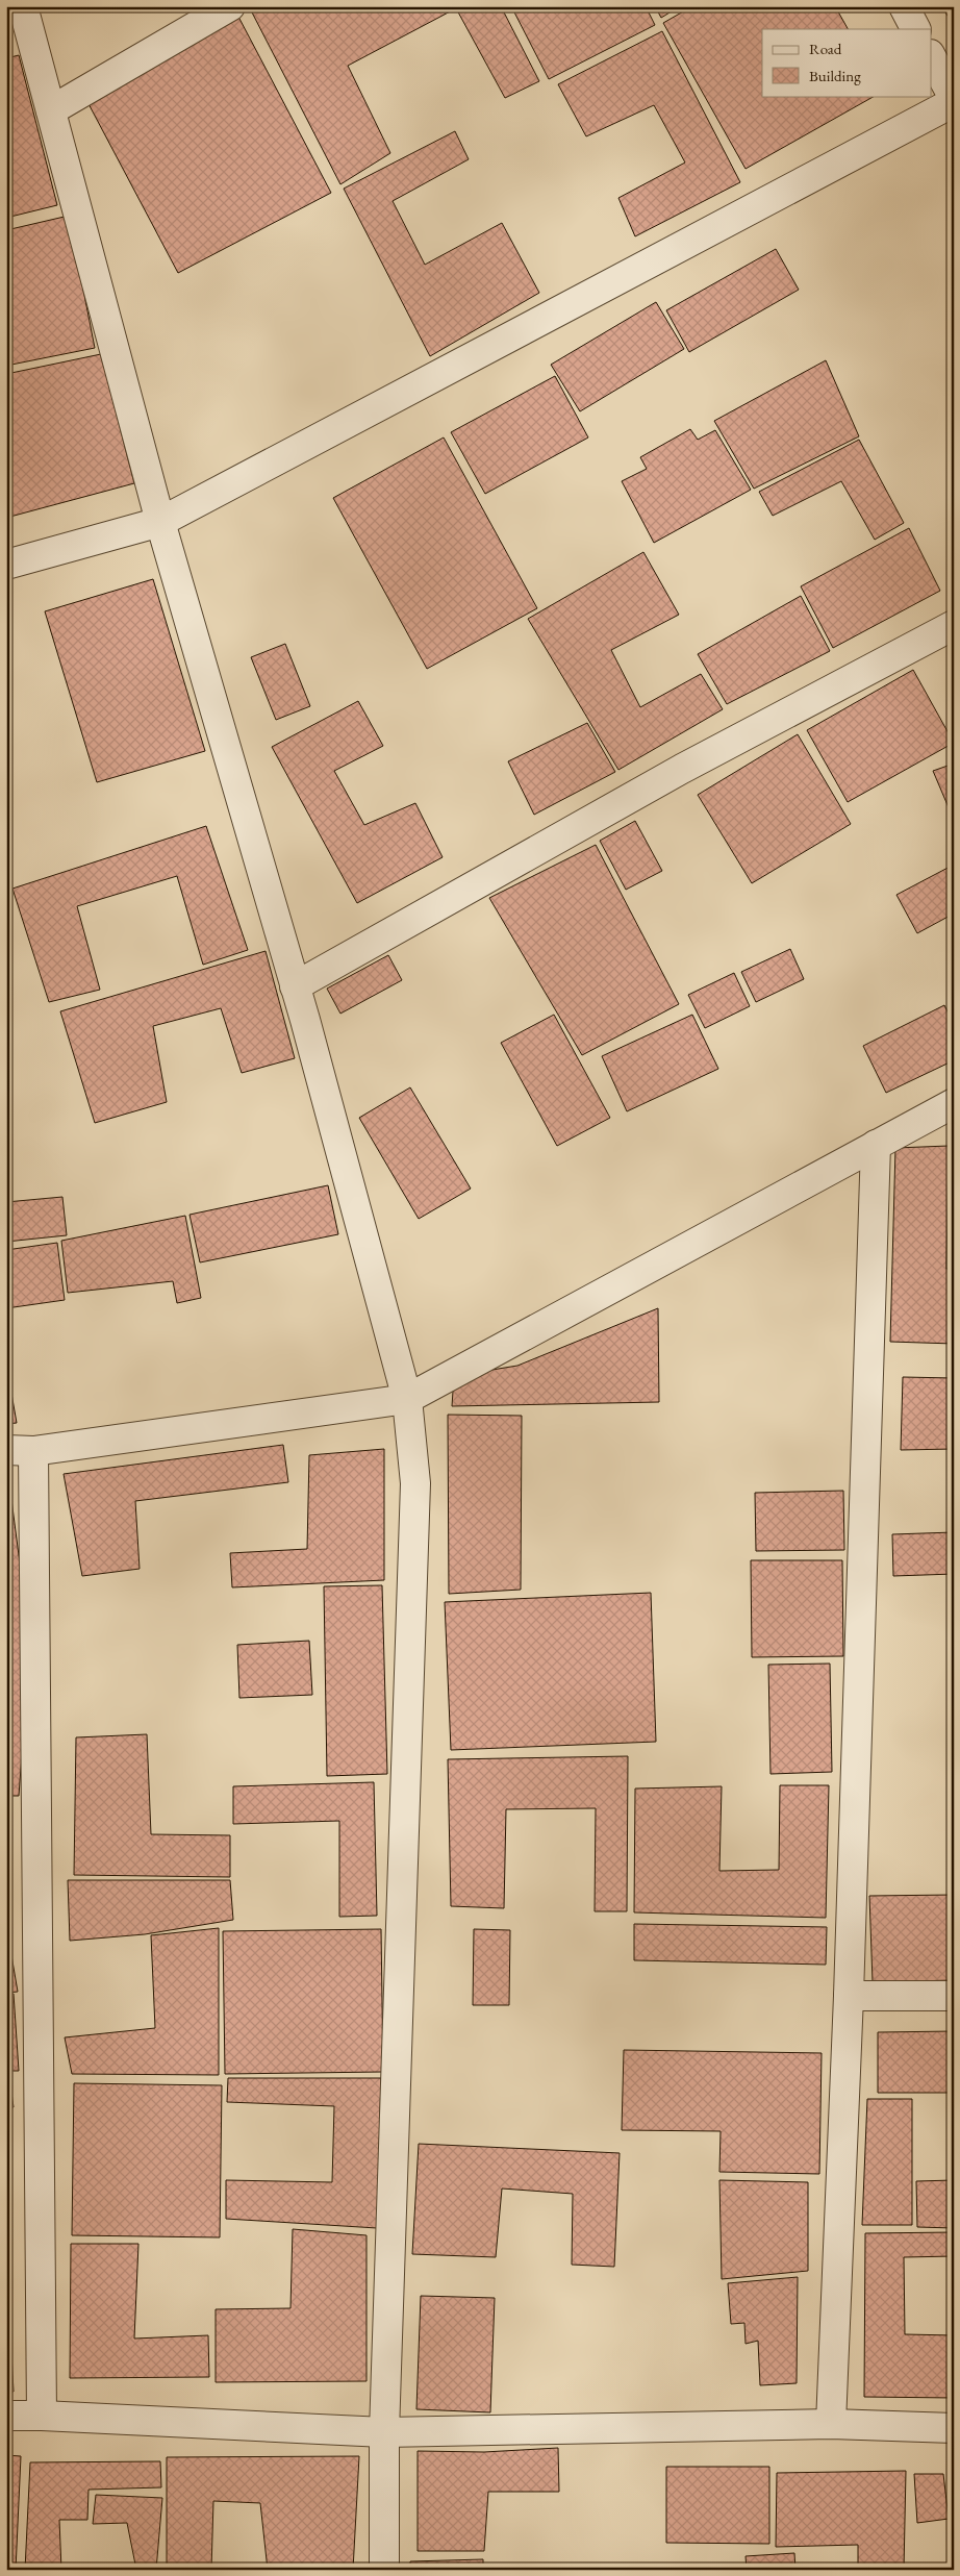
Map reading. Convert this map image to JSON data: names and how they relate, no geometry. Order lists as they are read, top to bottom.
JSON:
{
  "legend": ["Road", "Building"]
}
